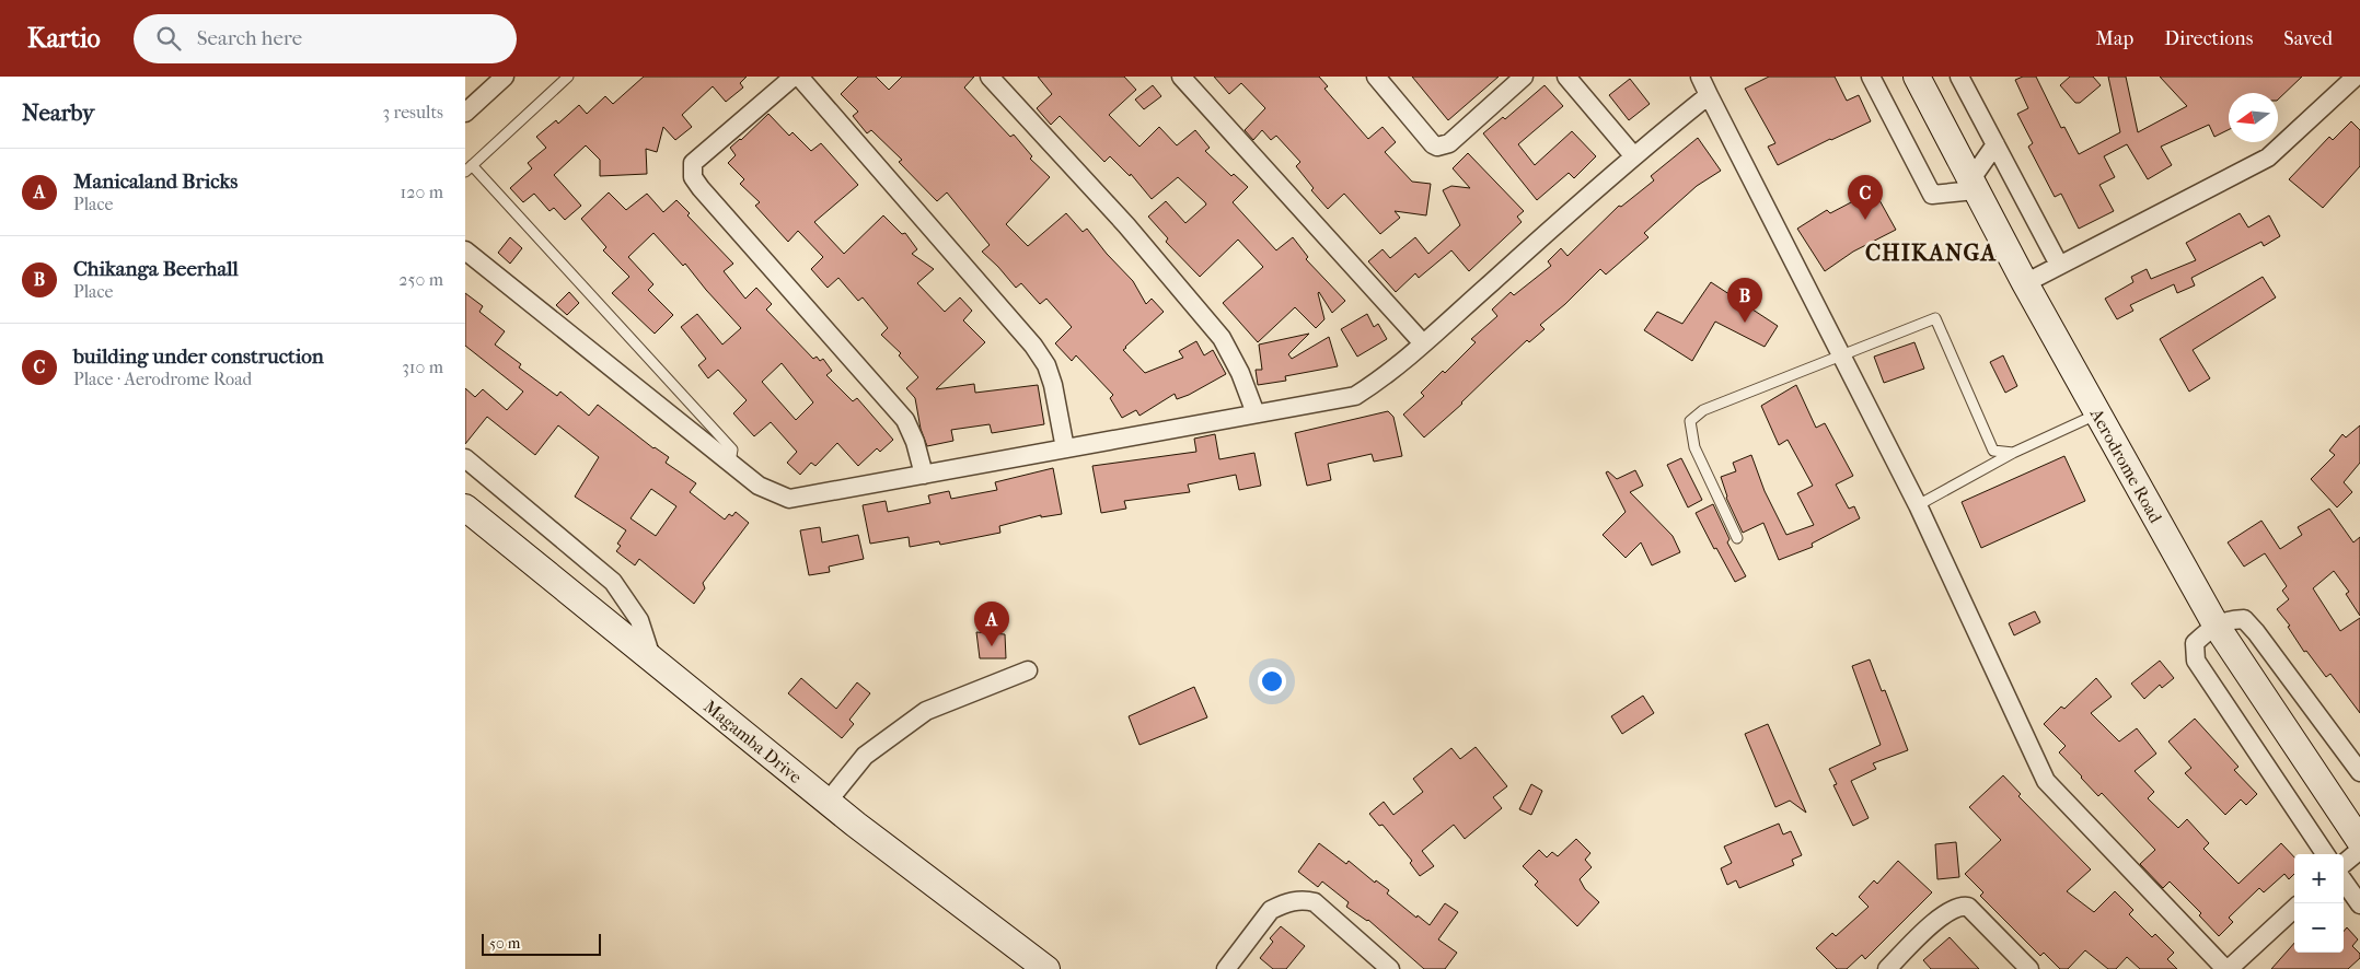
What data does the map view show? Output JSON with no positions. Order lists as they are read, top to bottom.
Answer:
{
  "streets": {
    "street": ["Aerodrome Road", "Magamba Drive"]
  },
  "districts": ["CHIKANGA"],
  "scale_bar": "50 m",
  "north": "left",
  "page": {
    "header": "Kartio",
    "search": "Search here",
    "nav": ["Map", "Directions", "Saved"],
    "heading": ["Nearby", "3 results"],
    "list": [
      {
        "mark": "A",
        "name": "Manicaland Bricks",
        "note": "Place",
        "value": "120 m"
      },
      {
        "mark": "B",
        "name": "Chikanga Beerhall",
        "note": "Place",
        "value": "250 m"
      },
      {
        "mark": "C",
        "name": "building under construction",
        "note": "Place · Aerodrome Road",
        "value": "310 m"
      }
    ],
    "pins": ["C", "B", "A"],
    "map_buttons": ["+", "−"],
    "scale": "50 m"
  }
}
